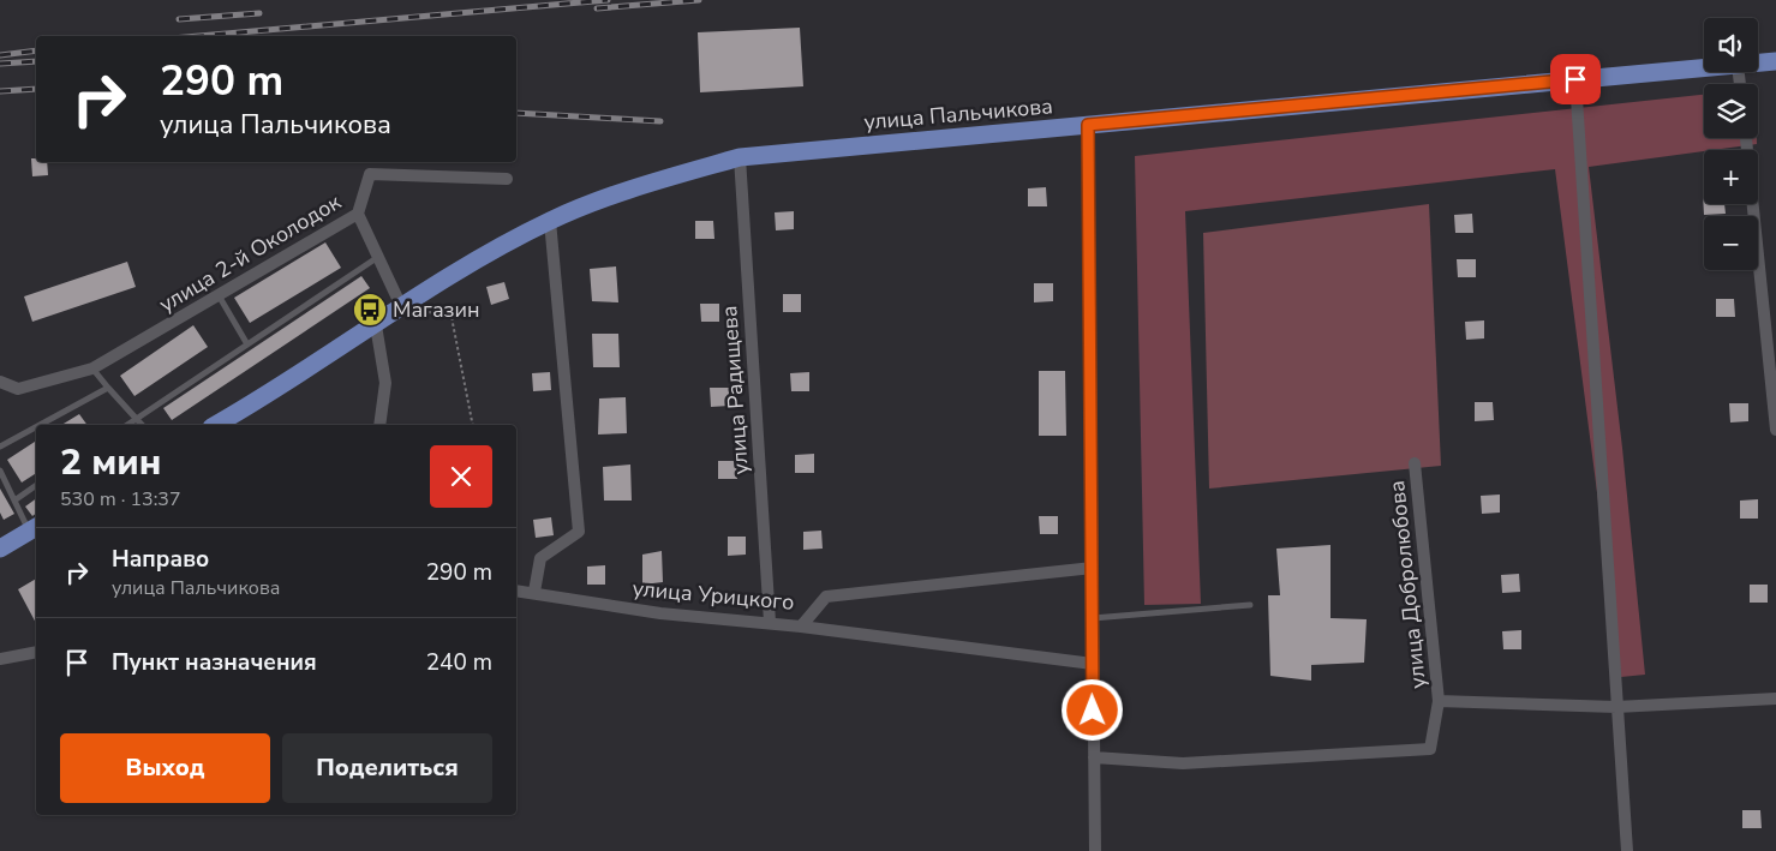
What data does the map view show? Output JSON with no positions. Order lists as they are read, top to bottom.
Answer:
{
  "streets": {
    "main road": ["улица Пальчикова"],
    "street": [
      "улица 2-й Околодок",
      "улица Радищева",
      "улица Добролюбова",
      "улица Урицкого"
    ]
  },
  "crossings": [
    ["улица Пальчикова", "улица Радищева"],
    ["улица Радищева", "улица Урицкого"]
  ],
  "places": {
    "bus stop": ["Магазин"]
  },
  "page": {
    "map_buttons": ["+", "−"],
    "turn": ["290 m", "улица Пальчикова"],
    "heading": ["2 мин", "530 m · 13:37"],
    "list": [
      {
        "name": "Направо",
        "note": "улица Пальчикова",
        "value": "290 m"
      },
      {
        "name": "Пункт назначения",
        "value": "240 m"
      }
    ],
    "buttons": ["Выход", "Поделиться"]
  }
}
